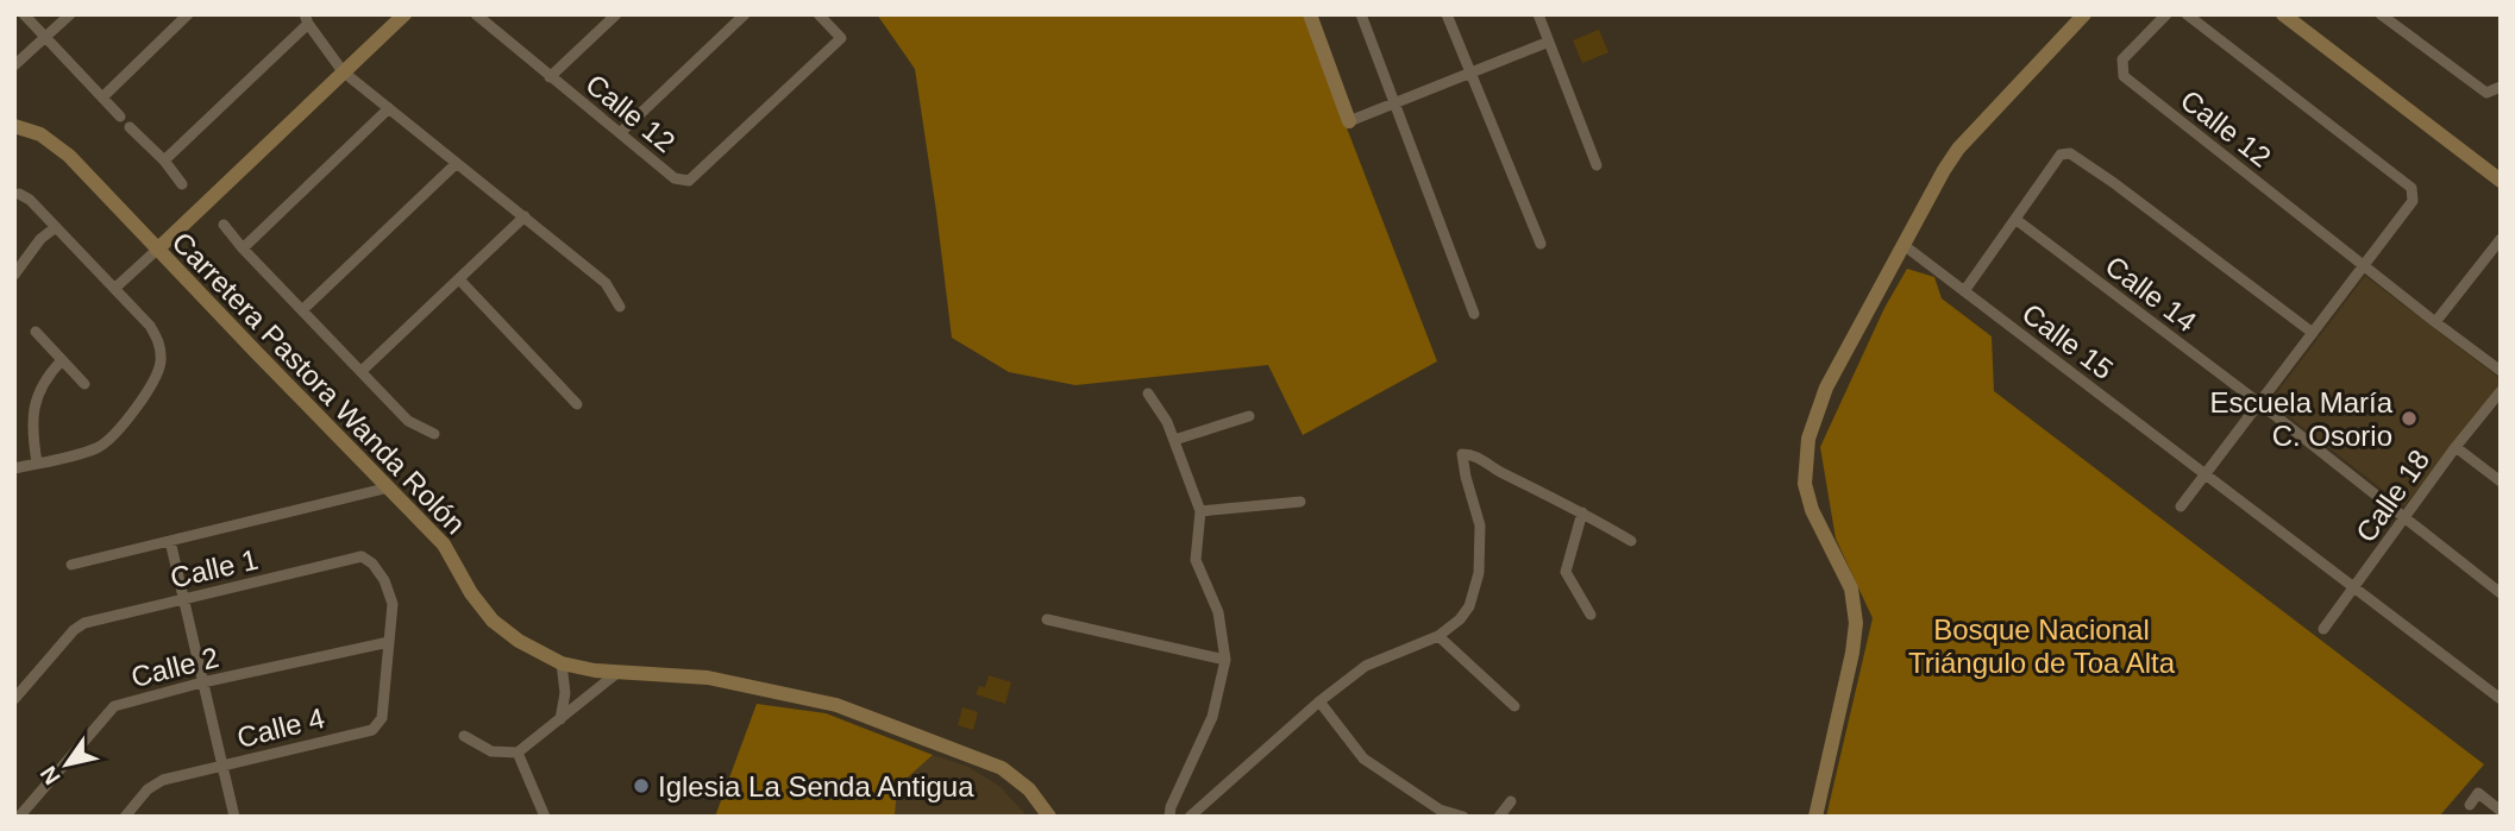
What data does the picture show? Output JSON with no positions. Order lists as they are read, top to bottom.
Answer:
{
  "streets": {
    "street": [
      "Calle 12",
      "Calle 14",
      "Calle 15",
      "Carretera Pastora Wanda Rolón",
      "Calle 18",
      "Calle 1",
      "Calle 2",
      "Calle 4"
    ]
  },
  "crossings": [
    ["Calle 14", "Calle 18"],
    ["Calle 15", "Calle 18"],
    ["Calle 1", "Calle 2"],
    ["Calle 1", "Calle 4"],
    ["Calle 2", "Calle 4"]
  ],
  "parks": ["Bosque Nacional Triángulo de Toa Alta"],
  "places": ["Escuela María C. Osorio", "Iglesia La Senda Antigua"],
  "north": "bottom left"
}
